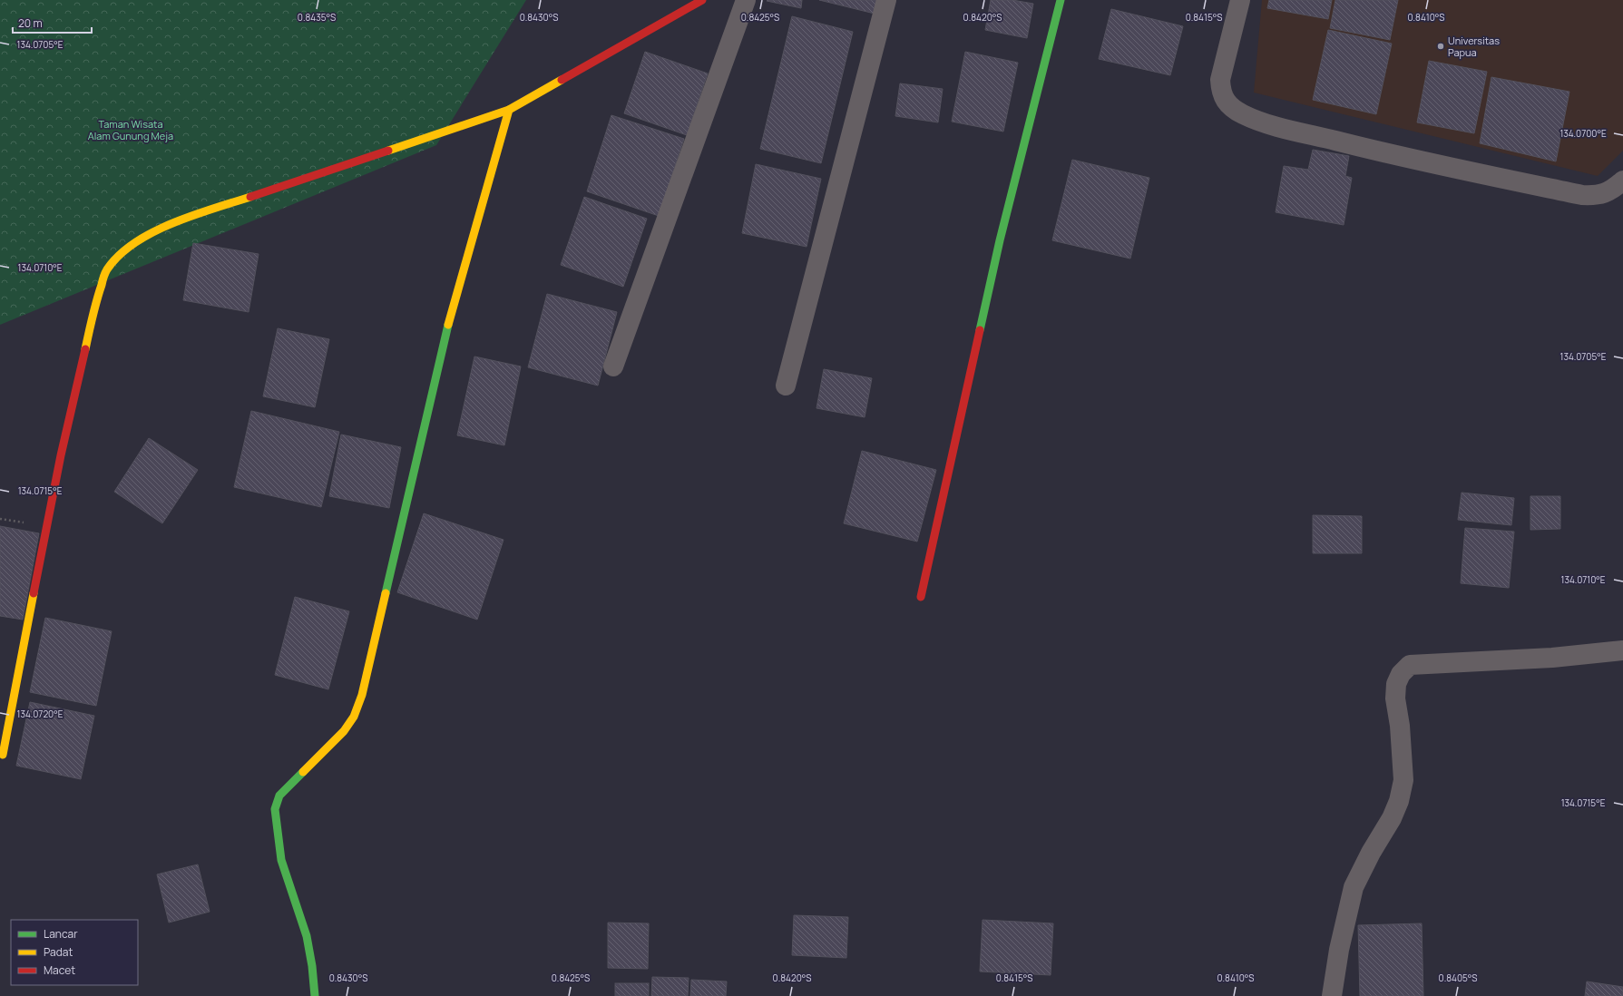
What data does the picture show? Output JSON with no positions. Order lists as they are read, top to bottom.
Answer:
{
  "parks": ["Taman Wisata Alam Gunung Meja"],
  "places": ["Universitas Papua"],
  "legend": ["Lancar", "Padat", "Macet"],
  "scale_bar": "20 m",
  "coordinates": [
    "0.8435°S",
    "0.8430°S",
    "0.8425°S",
    "0.8420°S",
    "0.8415°S",
    "0.8410°S",
    "134.0705°E",
    "134.0700°E",
    "134.0710°E",
    "134.0715°E",
    "134.0720°E",
    "0.8405°S"
  ]
}
